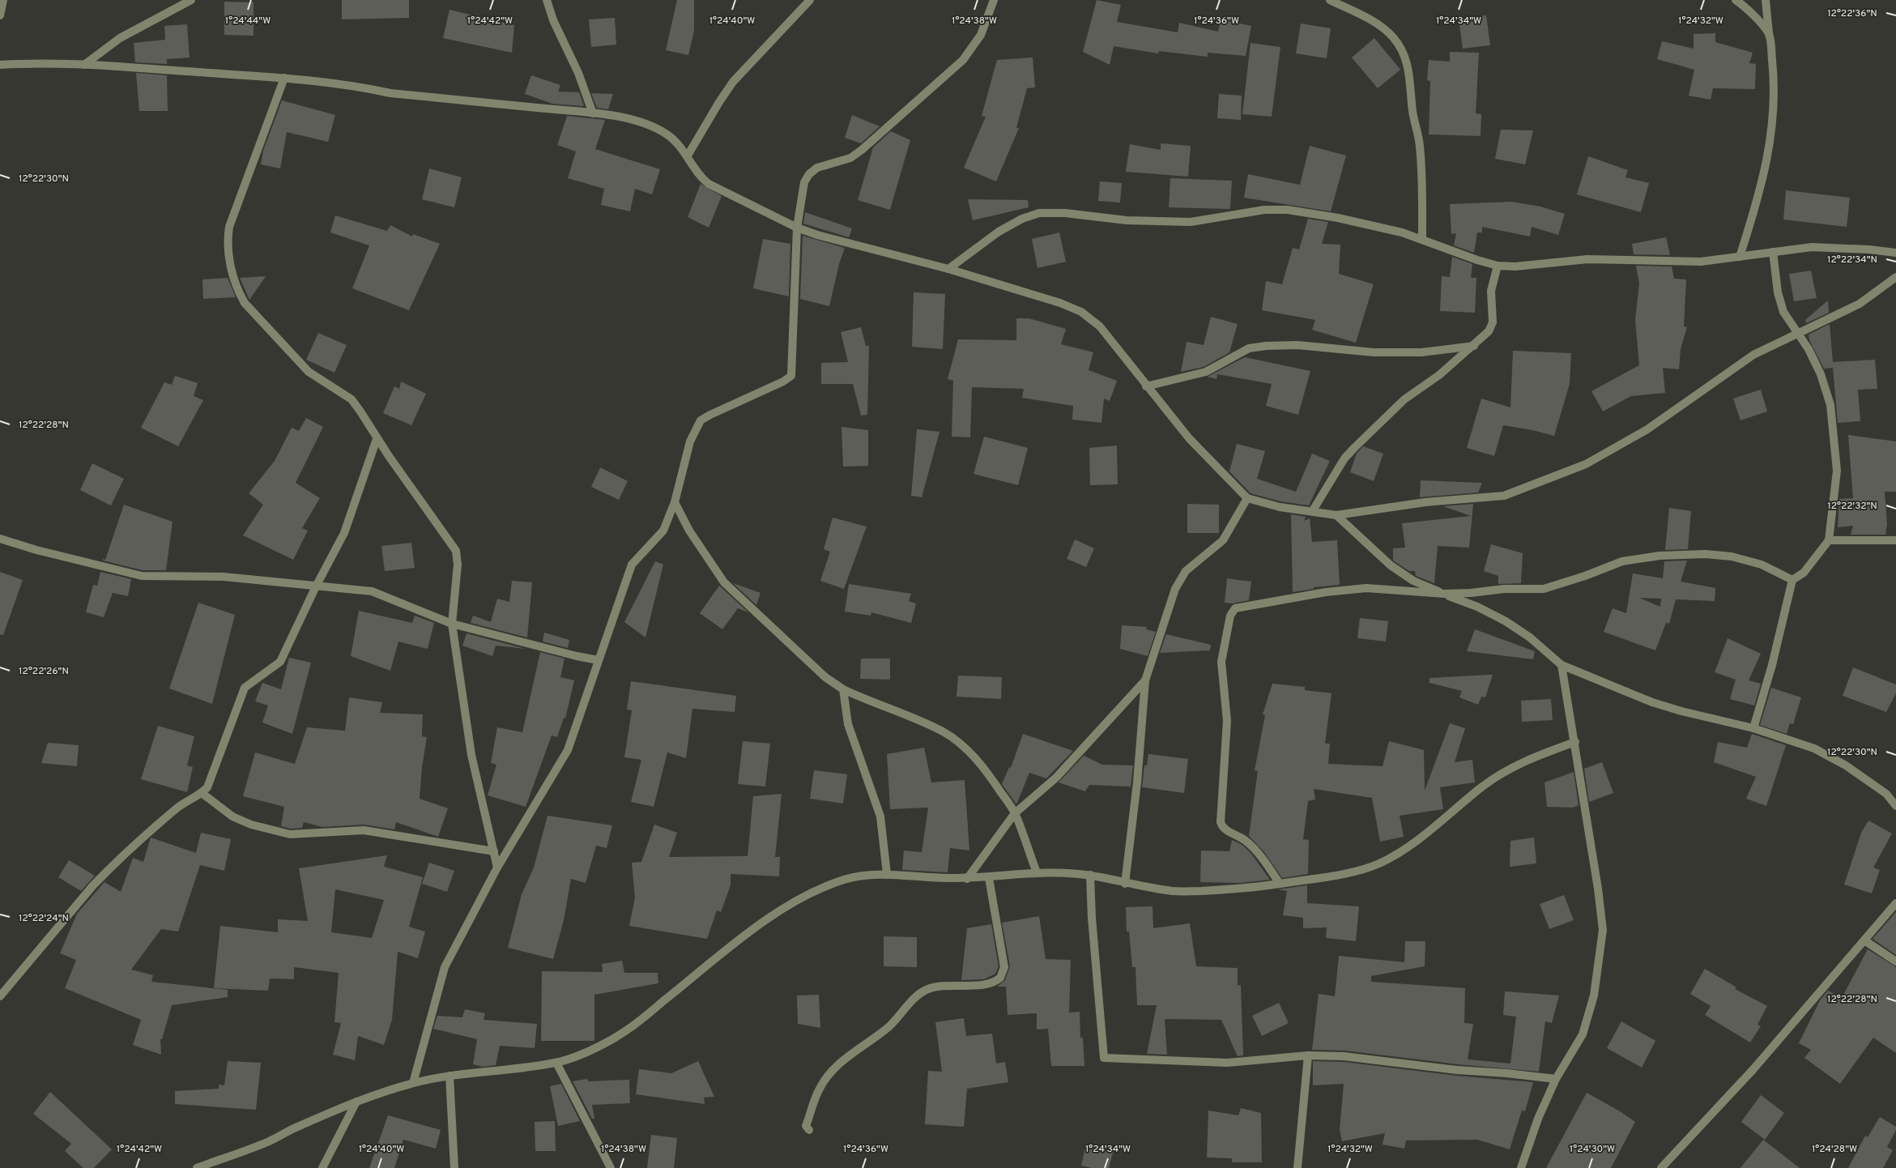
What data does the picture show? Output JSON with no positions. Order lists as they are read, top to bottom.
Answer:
{
  "coordinates": [
    "12°22'36\"N",
    "1°24'44\"W",
    "1°24'42\"W",
    "1°24'40\"W",
    "1°24'38\"W",
    "1°24'36\"W",
    "1°24'34\"W",
    "1°24'32\"W",
    "12°22'30\"N",
    "12°22'34\"N",
    "12°22'28\"N",
    "12°22'32\"N",
    "12°22'26\"N",
    "12°22'24\"N",
    "1°24'30\"W",
    "1°24'28\"W"
  ]
}
